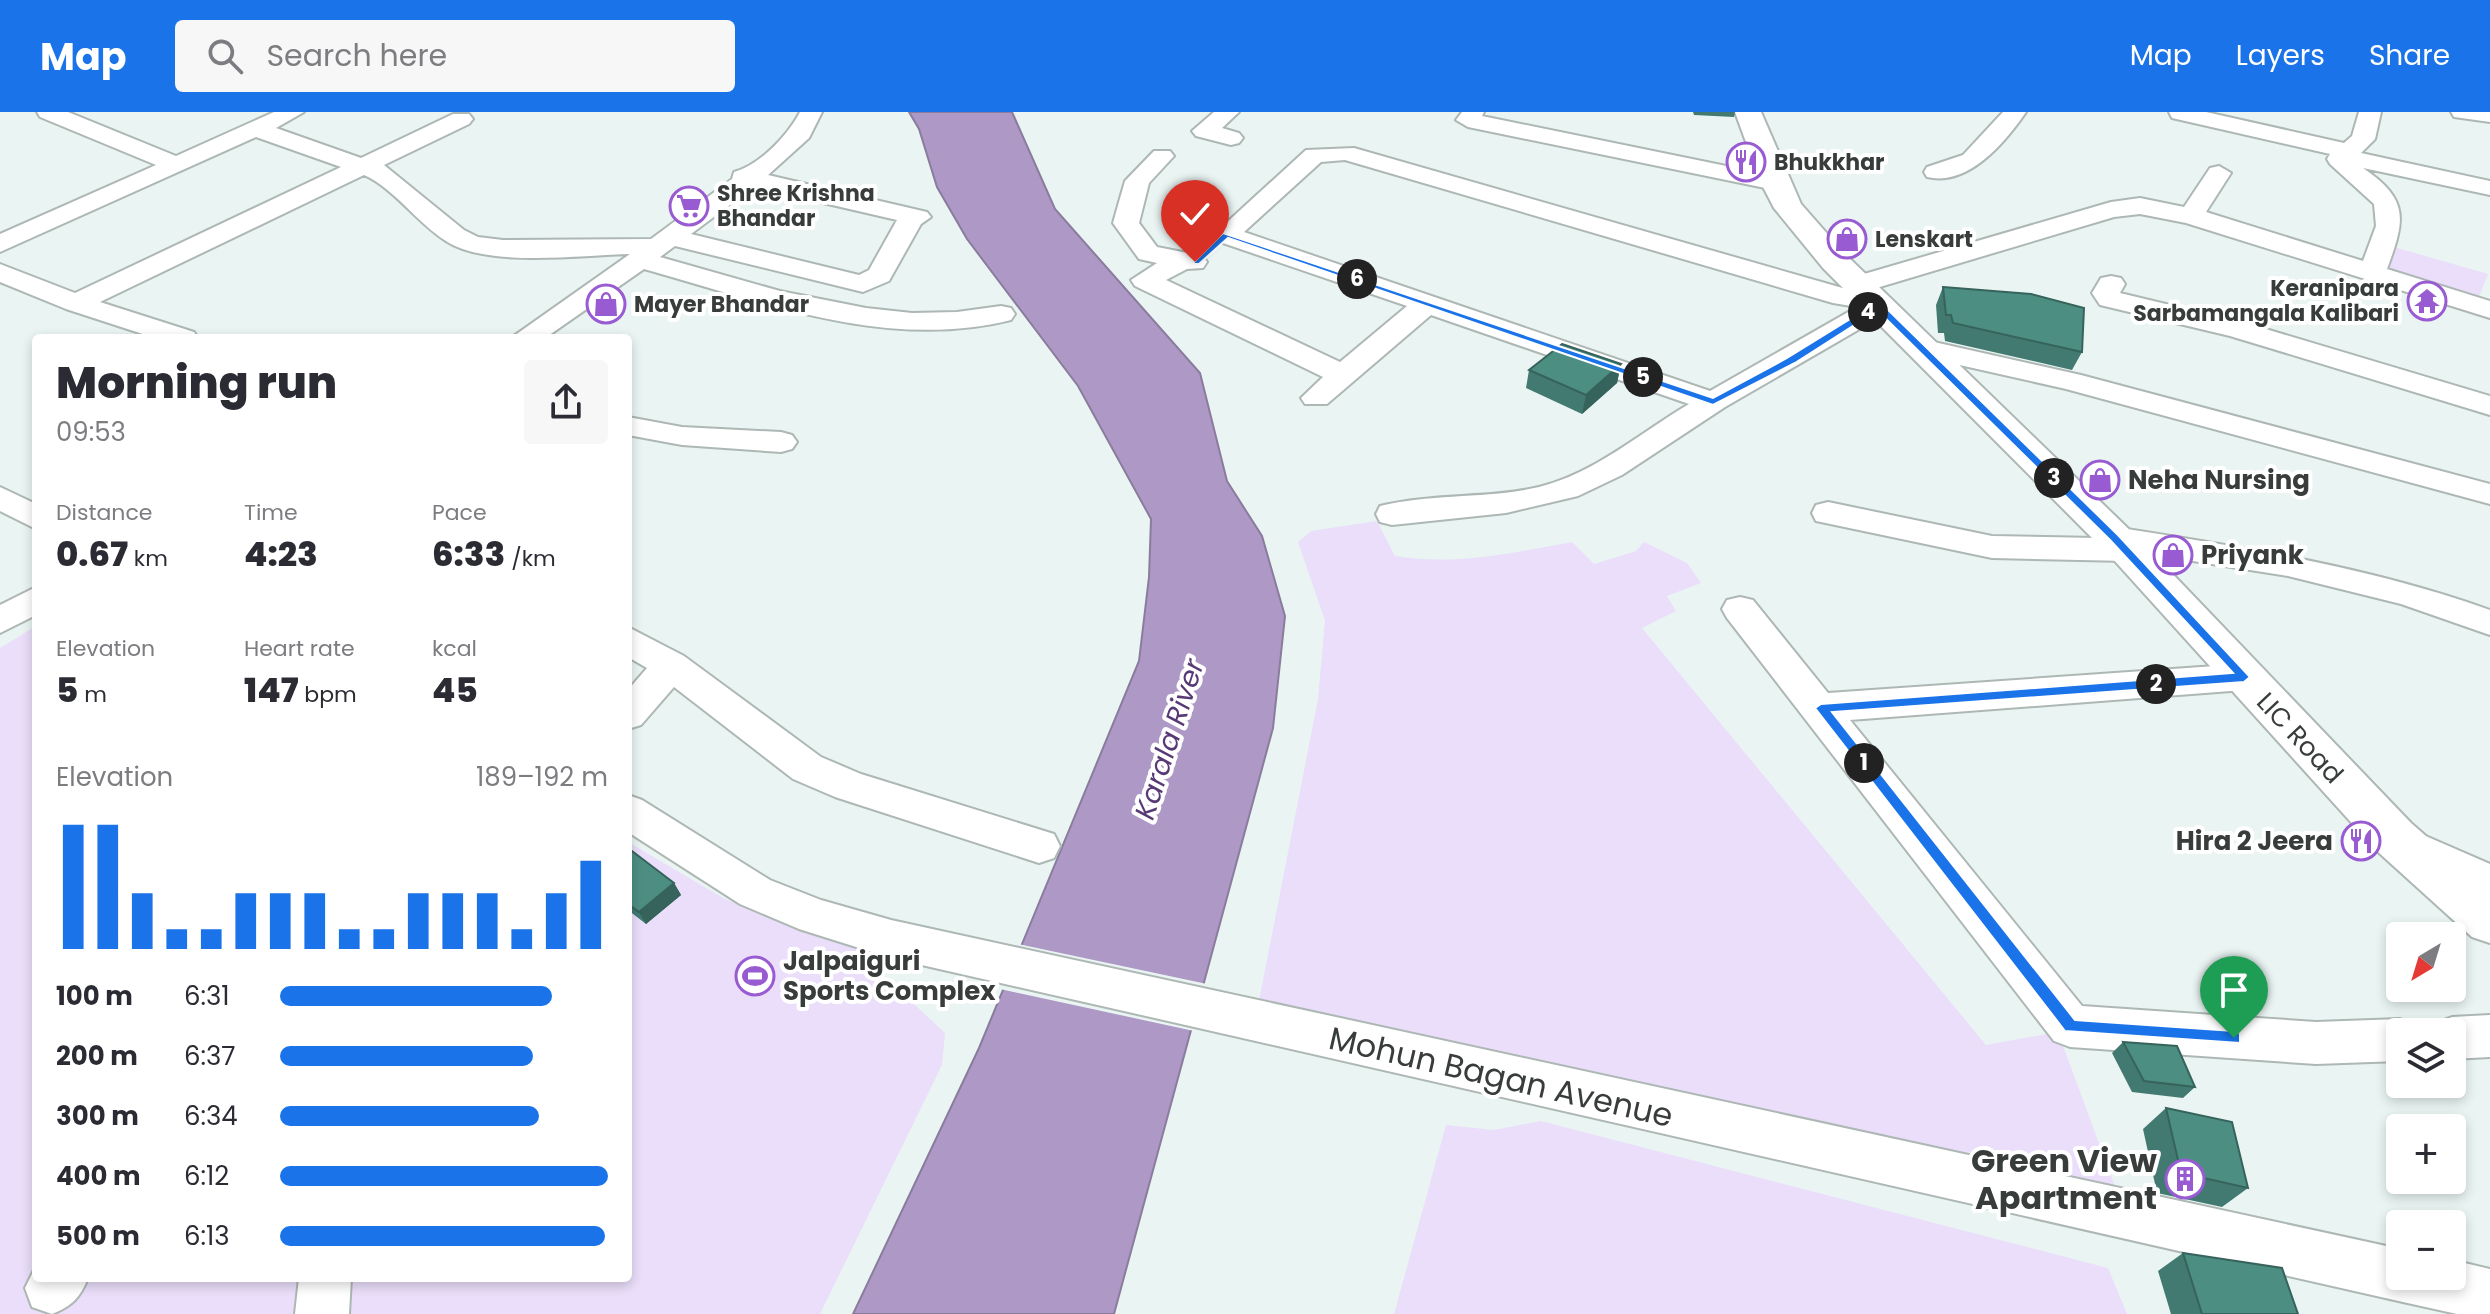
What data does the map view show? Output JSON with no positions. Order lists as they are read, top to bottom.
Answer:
{
  "streets": {
    "main road": ["LIC Road"],
    "street": ["Mohun Bagan Avenue"]
  },
  "water": ["Karala River"],
  "places": {
    "restaurant": ["Bhukkhar", "Hira 2 Jeera"],
    "supermarket": ["Shree Krishna Bhandar"],
    "shop": [
      "Lenskart",
      "Mayer Bhandar",
      "Neha Nursing",
      "Priyank"
    ],
    "temple": ["Keranipara Sarbamangala Kalibari"],
    "sports": ["Jalpaiguri Sports Complex"],
    "building": ["Green View Apartment"]
  },
  "north": "bottom left",
  "page": {
    "header": "Map",
    "search": "Search here",
    "nav": ["Map", "Layers", "Share"],
    "pins": [
      "6",
      "4",
      "5",
      "3",
      "2",
      "1"
    ],
    "heading": ["Morning run", "09:53"],
    "stats": [
      ["Distance", "0.67 km"],
      ["Time", "4:23"],
      ["Pace", "6:33 /km"],
      ["Elevation", "5 m"],
      ["Heart rate", "147 bpm"],
      ["kcal", "45"]
    ],
    "chart": ["Elevation", "189–192 m"],
    "map_buttons": ["+", "−"],
    "list": [
      {
        "name": "100 m",
        "note": "6:31"
      },
      {
        "name": "200 m",
        "note": "6:37"
      },
      {
        "name": "300 m",
        "note": "6:34"
      },
      {
        "name": "400 m",
        "note": "6:12"
      },
      {
        "name": "500 m",
        "note": "6:13"
      }
    ]
  }
}
